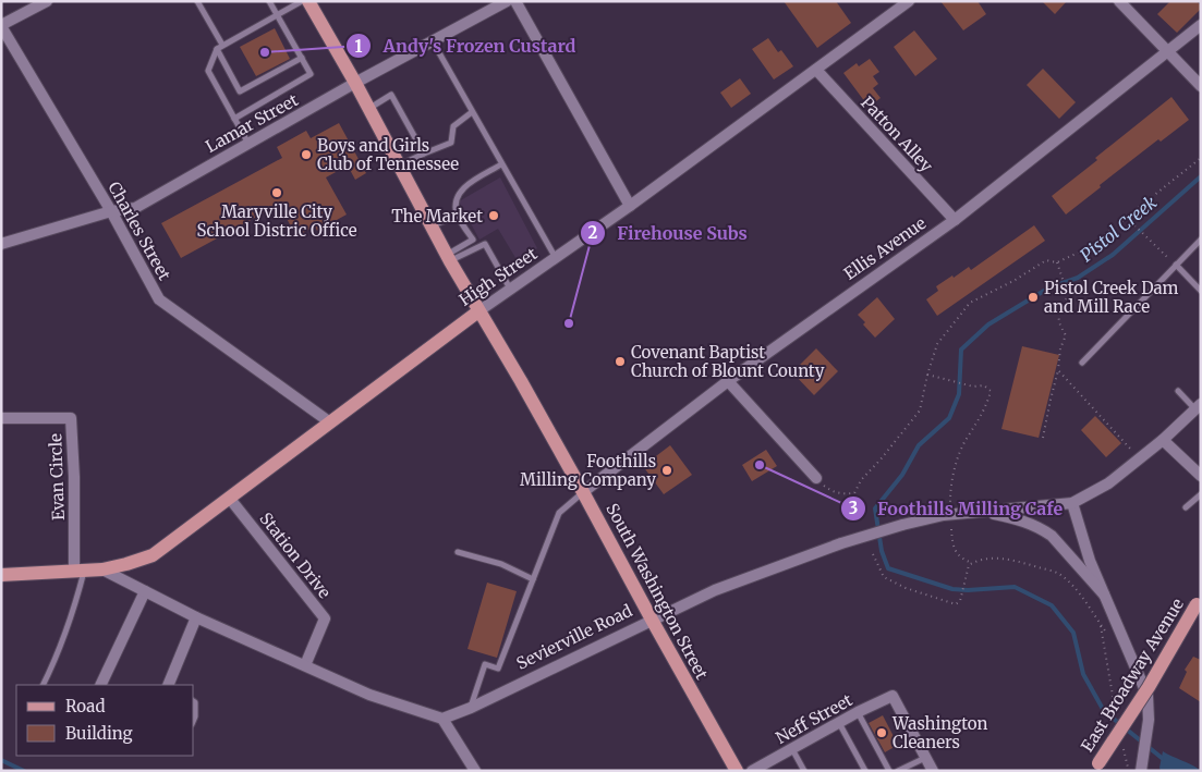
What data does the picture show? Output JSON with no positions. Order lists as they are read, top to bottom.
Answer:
{
  "streets": {
    "main road": ["High Street", "South Washington Street", "East Broadway Avenue"],
    "street": [
      "Lamar Street",
      "Patton Alley",
      "Charles Street",
      "Ellis Avenue",
      "Evan Circle",
      "Station Drive",
      "Sevierville Road",
      "Neff Street"
    ]
  },
  "crossings": [
    ["Lamar Street", "Charles Street"],
    ["Lamar Street", "South Washington Street"],
    ["Patton Alley", "Ellis Avenue"],
    ["Patton Alley", "High Street"],
    ["Charles Street", "High Street"],
    ["Ellis Avenue", "South Washington Street"],
    ["High Street", "Station Drive"],
    ["High Street", "South Washington Street"],
    ["South Washington Street", "Sevierville Road"]
  ],
  "water": ["Pistol Creek"],
  "places": [
    "Andy's Frozen Custard",
    "Boys and Girls Club of Tennessee",
    "Maryville City School Distric Office",
    "The Market",
    "Pistol Creek Dam and Mill Race",
    "Firehouse Subs",
    "Covenant Baptist Church of Blount County",
    "Foothills Milling Cafe",
    "Foothills Milling Company",
    "Washington Cleaners"
  ],
  "legend": ["Road", "Building"]
}
